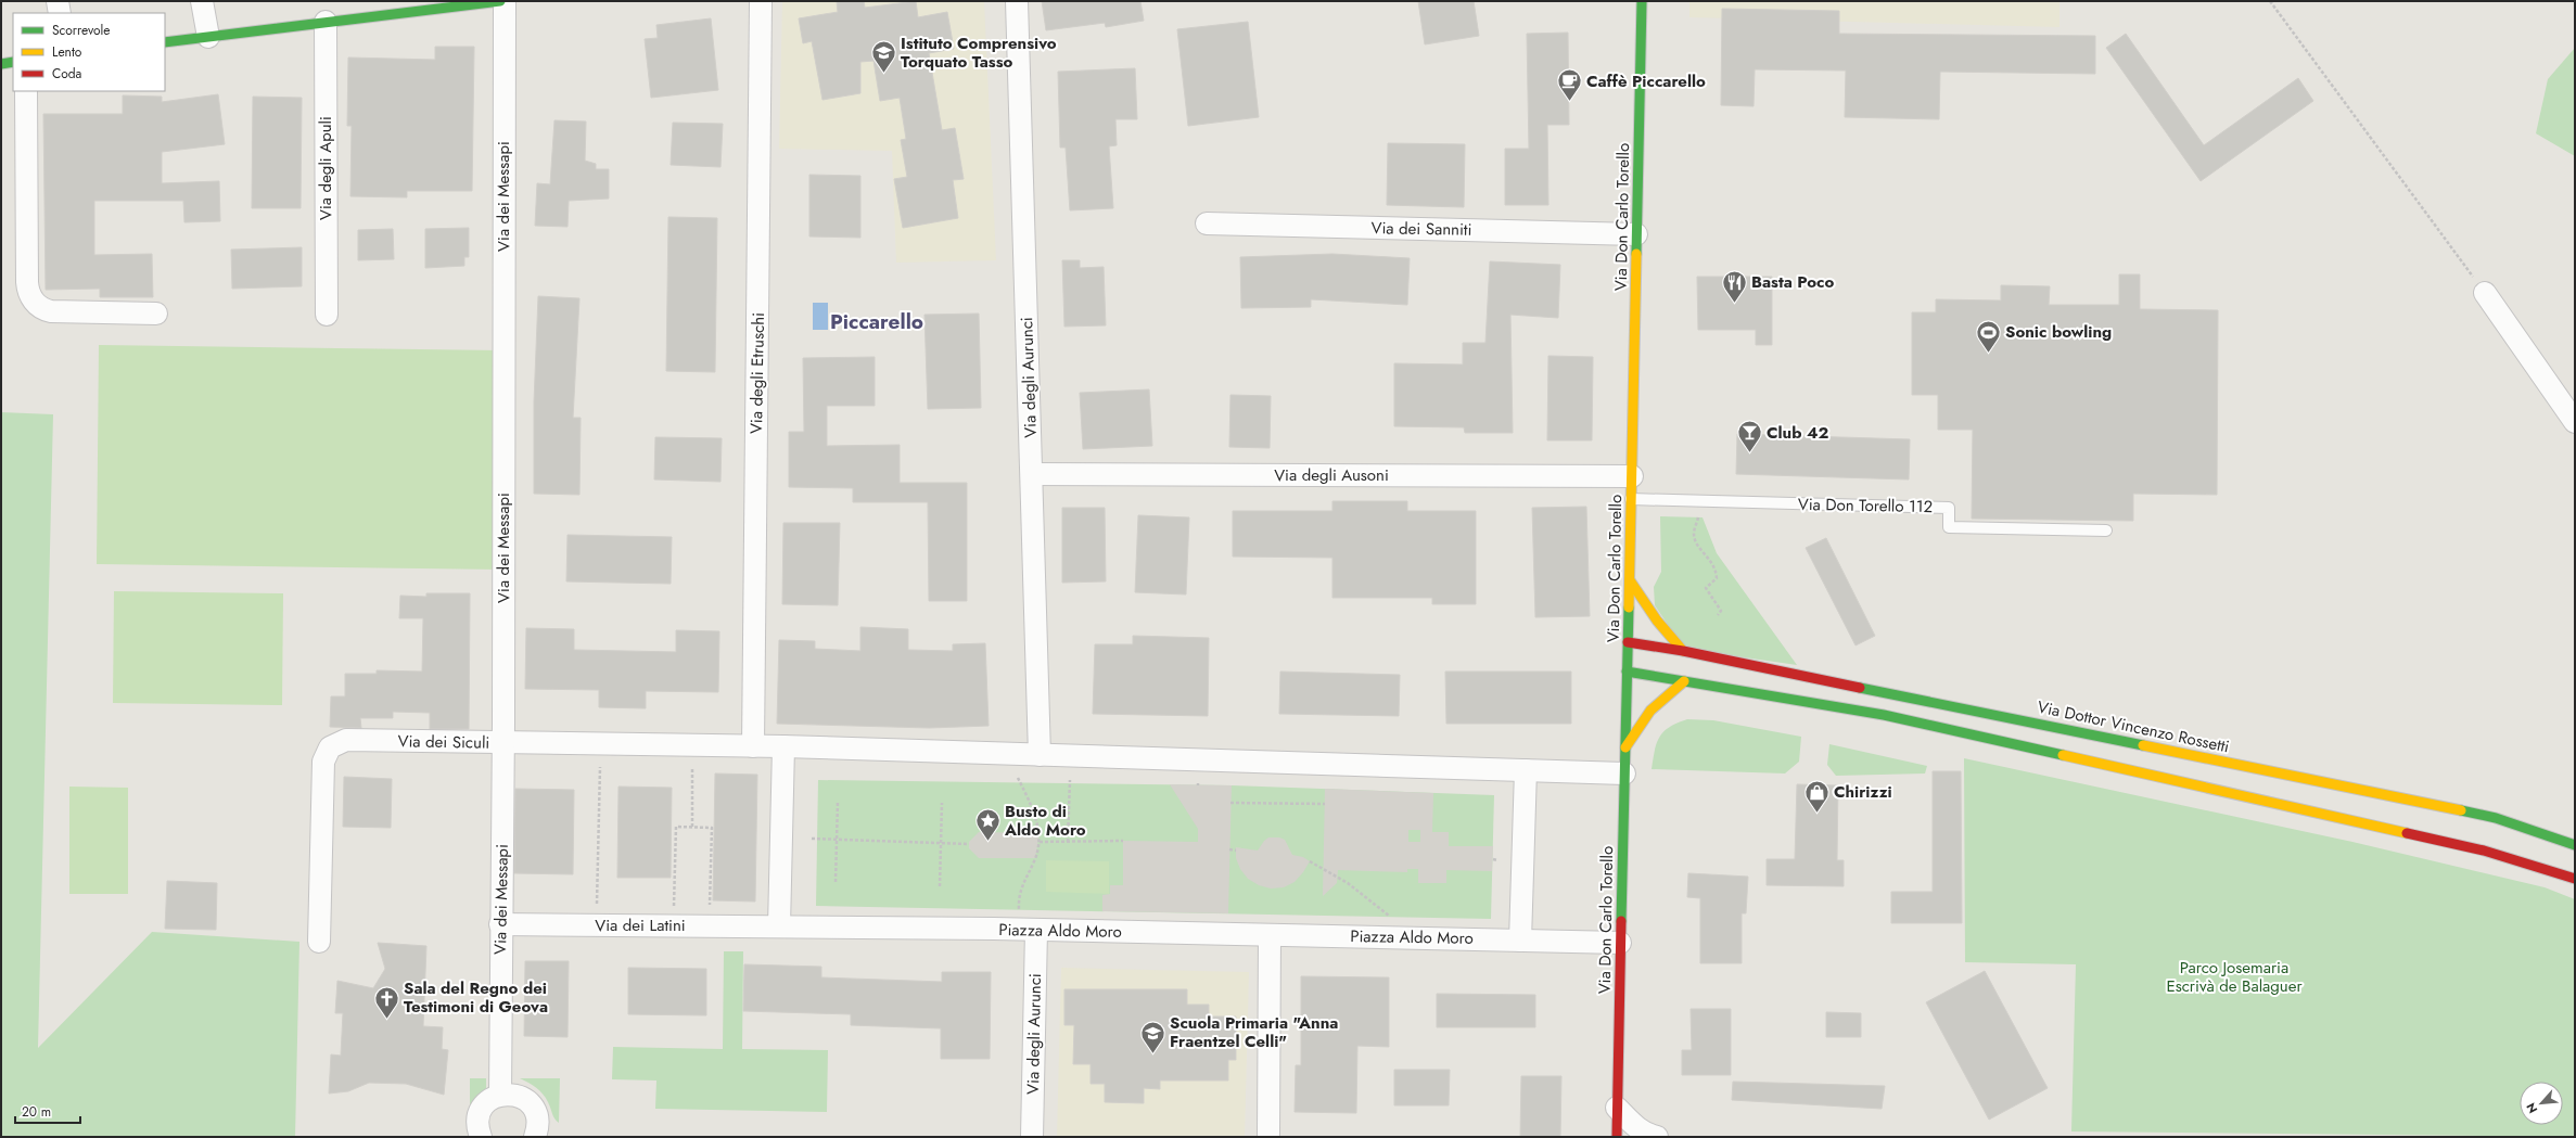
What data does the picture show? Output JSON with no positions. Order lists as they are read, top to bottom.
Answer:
{
  "streets": {
    "street": [
      "Via degli Apuli",
      "Via dei Messapi",
      "Via Don Carlo Torello",
      "Via dei Sanniti",
      "Via degli Etruschi",
      "Via degli Aurunci",
      "Via degli Ausoni",
      "Via Dottor Vincenzo Rossetti",
      "Via dei Siculi",
      "Via dei Latini",
      "Piazza Aldo Moro"
    ],
    "lane": ["Via Don Torello 112"]
  },
  "crossings": [
    ["Via dei Messapi", "Via dei Siculi"],
    ["Via dei Messapi", "Via dei Latini"],
    ["Via Don Carlo Torello", "Via dei Sanniti"],
    ["Via Don Carlo Torello", "Via degli Ausoni"],
    ["Via Don Carlo Torello", "Via Don Torello 112"],
    ["Via Don Carlo Torello", "Via Dottor Vincenzo Rossetti"],
    ["Via Don Carlo Torello", "Piazza Aldo Moro"],
    ["Via degli Etruschi", "Via dei Siculi"],
    ["Via degli Aurunci", "Via degli Ausoni"],
    ["Via degli Aurunci", "Piazza Aldo Moro"],
    ["Via dei Latini", "Piazza Aldo Moro"]
  ],
  "districts": ["Piccarello"],
  "parks": ["Parco Josemaria Escrivà de Balaguer"],
  "places": {
    "school or university": ["Istituto Comprensivo Torquato Tasso", "Scuola Primaria \"Anna Fraentzel Celli\""],
    "cafe": ["Caffè Piccarello"],
    "restaurant": ["Basta Poco"],
    "sports": ["Sonic bowling"],
    "bar": ["Club 42"],
    "shop": ["Chirizzi"],
    "place": ["Busto di Aldo Moro"],
    "church": ["Sala del Regno dei Testimoni di Geova"]
  },
  "legend": ["Scorrevole", "Lento", "Coda"],
  "scale_bar": "20 m",
  "north": "bottom left"
}
